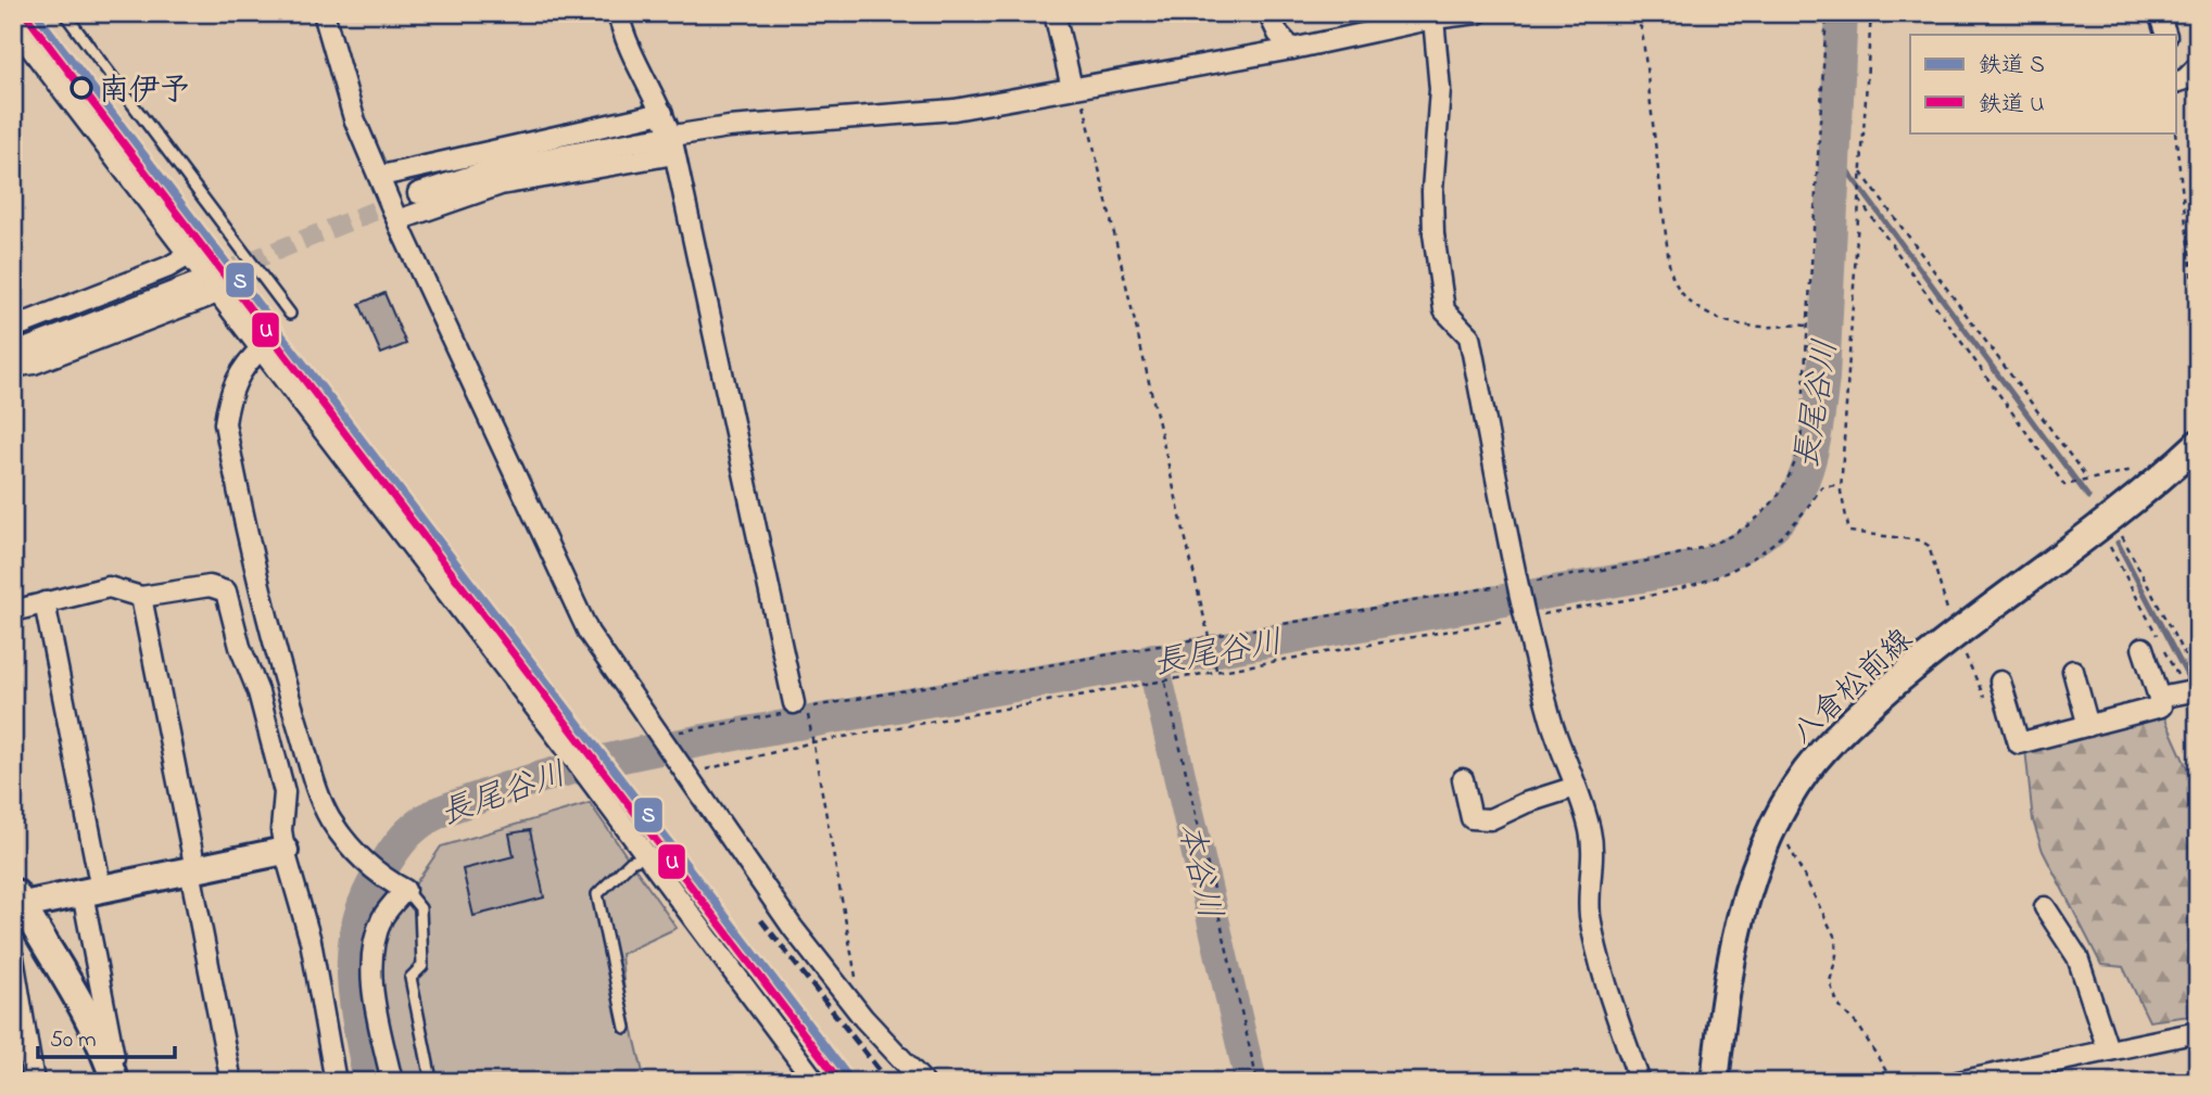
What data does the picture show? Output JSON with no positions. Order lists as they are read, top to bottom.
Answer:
{
  "streets": {
    "main road": ["八倉松前線"]
  },
  "water": ["長尾谷川", "本谷川"],
  "places": ["南伊予"],
  "lines": ["rail line S", "rail line U"],
  "legend": ["鉄道 S", "鉄道 U"],
  "scale_bar": "50 m"
}
